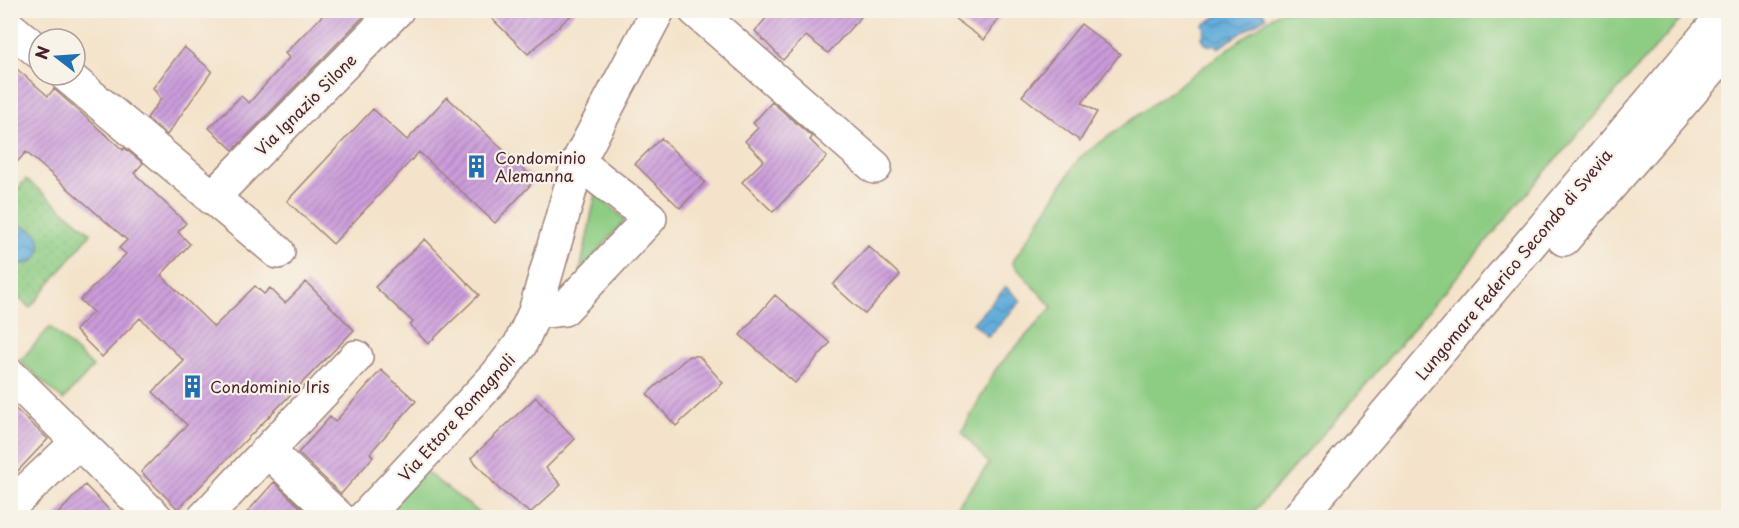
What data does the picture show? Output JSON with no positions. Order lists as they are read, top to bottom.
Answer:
{
  "streets": {
    "street": ["Via Ignazio Silone", "Lungomare Federico Secondo di Svevia", "Via Ettore Romagnoli"]
  },
  "places": {
    "building": ["Condominio Alemanna", "Condominio Iris"]
  },
  "north": "left"
}
